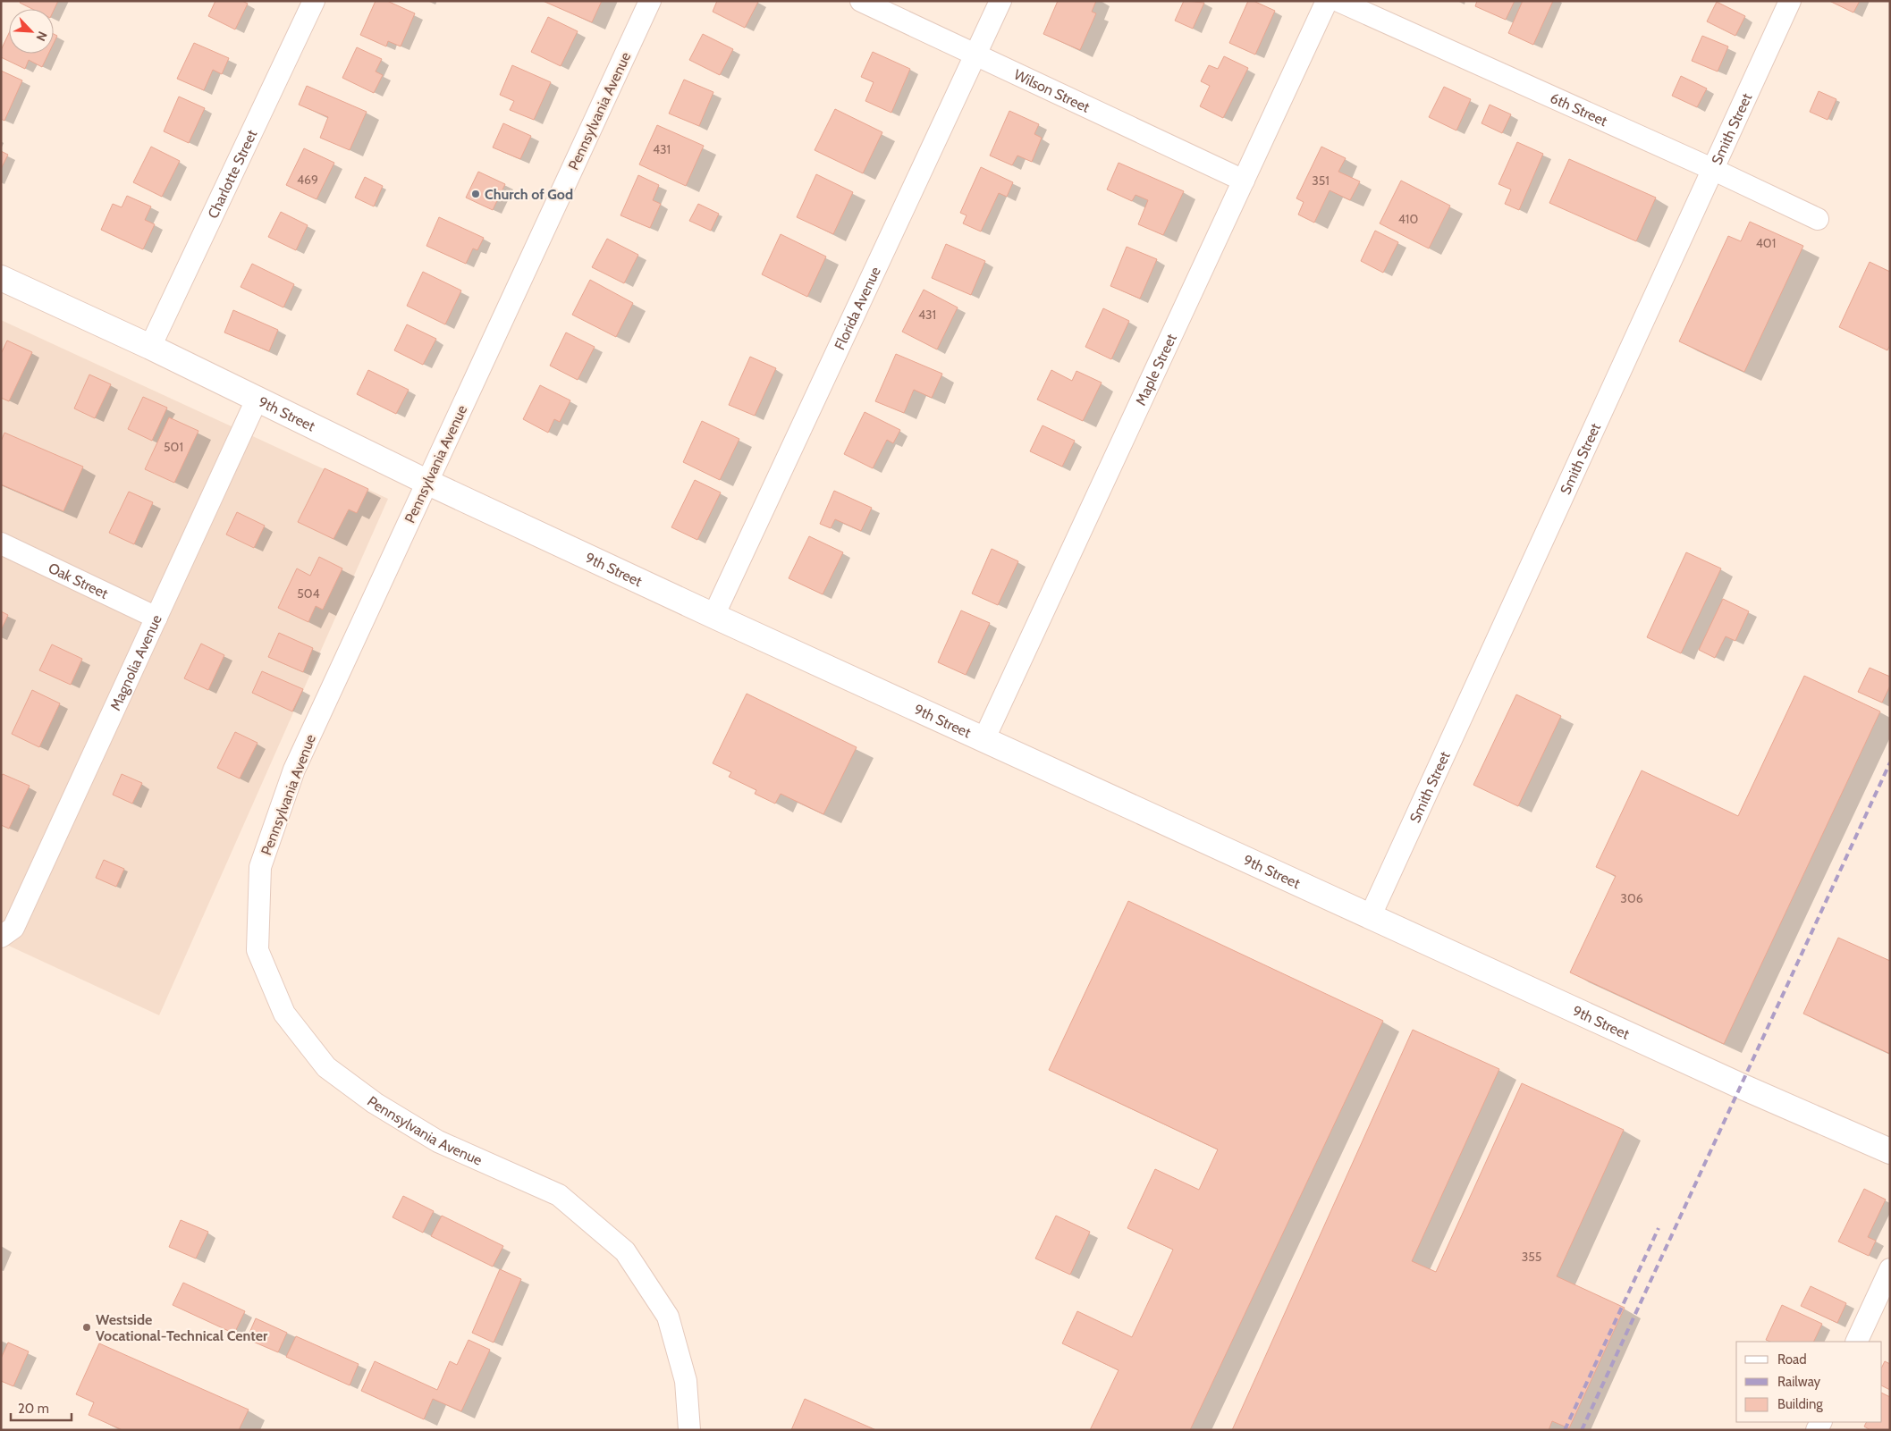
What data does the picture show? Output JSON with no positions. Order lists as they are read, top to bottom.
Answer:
{
  "streets": {
    "street": [
      "Wilson Street",
      "6th Street",
      "Pennsylvania Avenue",
      "Smith Street",
      "Charlotte Street",
      "Florida Avenue",
      "Maple Street",
      "9th Street",
      "Oak Street",
      "Magnolia Avenue"
    ]
  },
  "crossings": [
    ["Wilson Street", "Florida Avenue"],
    ["Wilson Street", "Maple Street"],
    ["6th Street", "Smith Street"],
    ["Pennsylvania Avenue", "9th Street"],
    ["Smith Street", "9th Street"],
    ["Charlotte Street", "9th Street"],
    ["Florida Avenue", "9th Street"],
    ["Maple Street", "9th Street"],
    ["9th Street", "Magnolia Avenue"],
    ["Oak Street", "Magnolia Avenue"]
  ],
  "places": ["Church of God", "Westside Vocational-Technical Center"],
  "house_numbers": [
    "431",
    "469",
    "351",
    "410",
    "401",
    "431",
    "501",
    "504",
    "306",
    "355"
  ],
  "legend": ["Road", "Railway", "Building"],
  "scale_bar": "20 m",
  "north": "bottom right"
}
